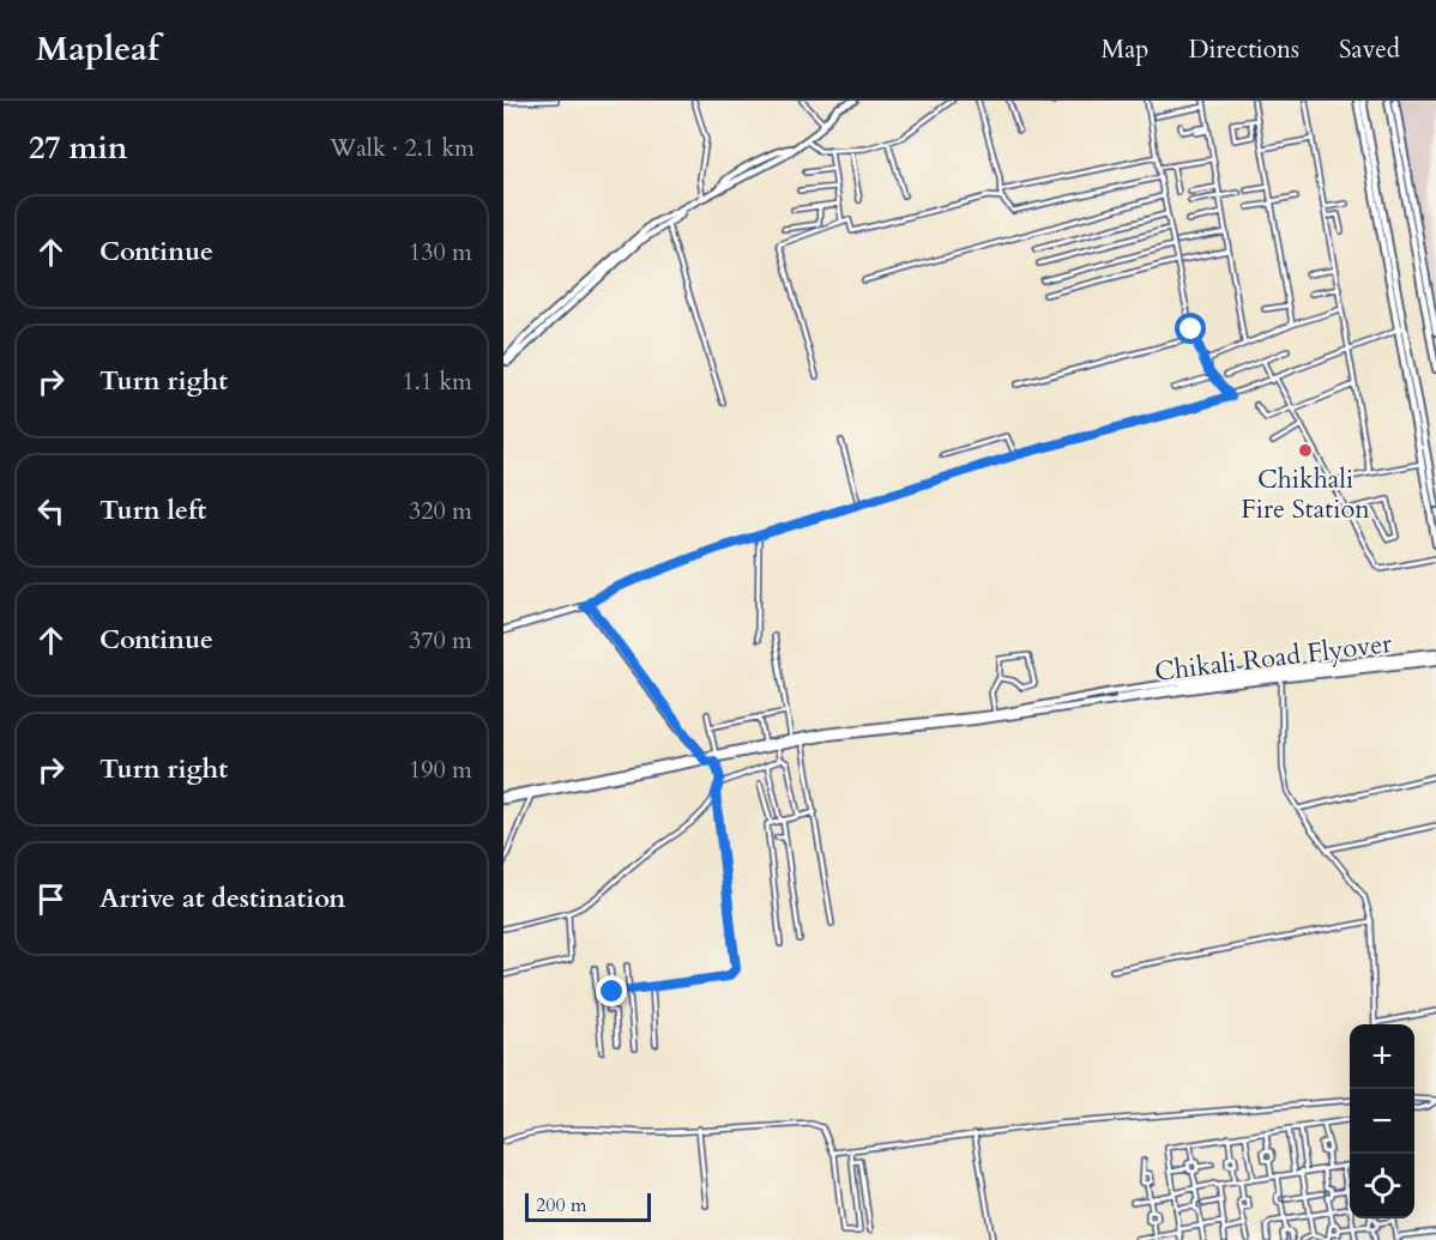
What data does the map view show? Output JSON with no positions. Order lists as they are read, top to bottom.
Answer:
{
  "streets": {
    "main road": ["Chikali Road Flyover"]
  },
  "places": ["Chikhali Fire Station"],
  "scale_bar": "200 m",
  "page": {
    "header": "Mapleaf",
    "nav": ["Map", "Directions", "Saved"],
    "heading": ["27 min", "Walk · 2.1 km"],
    "list": [
      ["Continue", "130 m"],
      ["Turn right", "1.1 km"],
      ["Turn left", "320 m"],
      ["Continue", "370 m"],
      ["Turn right", "190 m"],
      "Arrive at destination"
    ],
    "map_buttons": ["+", "−"],
    "scale": "200 m"
  }
}
